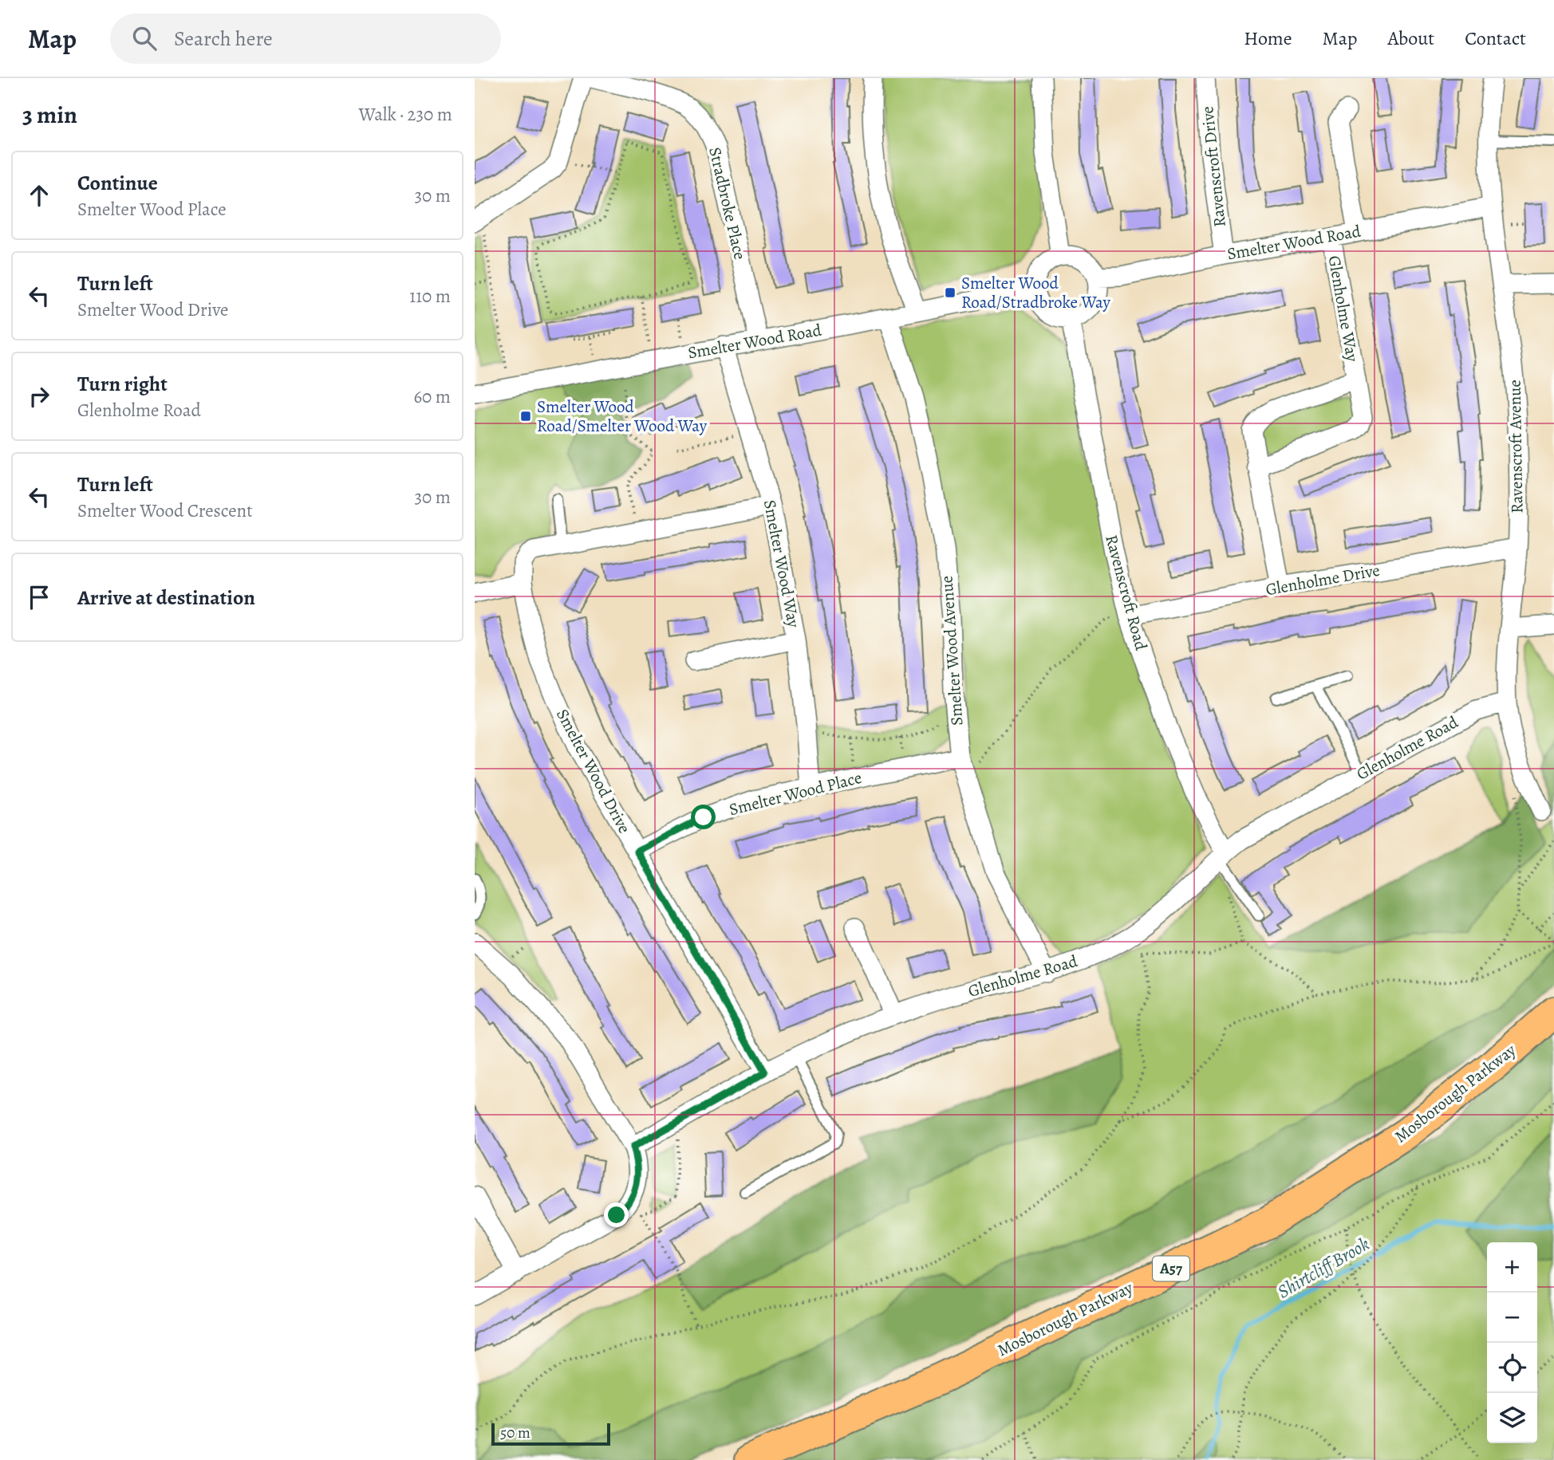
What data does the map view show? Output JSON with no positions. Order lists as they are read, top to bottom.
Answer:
{
  "streets": {
    "highway": ["Mosborough Parkway", "A57"],
    "street": [
      "Ravenscroft Drive",
      "Stradbroke Place",
      "Smelter Wood Road",
      "Glenholme Way",
      "Ravenscroft Avenue",
      "Smelter Wood Way",
      "Glenholme Drive",
      "Ravenscroft Road",
      "Smelter Wood Avenue",
      "Glenholme Road",
      "Smelter Wood Drive",
      "Smelter Wood Place"
    ]
  },
  "crossings": [
    ["Ravenscroft Drive", "Smelter Wood Road"],
    ["Stradbroke Place", "Smelter Wood Road"],
    ["Smelter Wood Road", "Glenholme Way"],
    ["Smelter Wood Road", "Ravenscroft Avenue"],
    ["Smelter Wood Road", "Smelter Wood Way"],
    ["Smelter Wood Road", "Ravenscroft Road"],
    ["Smelter Wood Road", "Smelter Wood Avenue"],
    ["Glenholme Way", "Glenholme Drive"],
    ["Ravenscroft Avenue", "Glenholme Drive"],
    ["Ravenscroft Avenue", "Glenholme Road"],
    ["Smelter Wood Way", "Smelter Wood Drive"],
    ["Smelter Wood Way", "Smelter Wood Place"],
    ["Glenholme Drive", "Ravenscroft Road"],
    ["Ravenscroft Road", "Glenholme Road"],
    ["Smelter Wood Avenue", "Glenholme Road"],
    ["Smelter Wood Avenue", "Smelter Wood Place"],
    ["Glenholme Road", "Smelter Wood Drive"],
    ["Smelter Wood Drive", "Smelter Wood Place"]
  ],
  "water": ["Shirtcliff Brook"],
  "places": {
    "transit": ["Smelter Wood Road/Stradbroke Way", "Smelter Wood Road/Smelter Wood Way"]
  },
  "scale_bar": "50 m",
  "page": {
    "header": "Map",
    "search": "Search here",
    "nav": [
      "Home",
      "Map",
      "About",
      "Contact"
    ],
    "heading": ["3 min", "Walk · 230 m"],
    "list": [
      ["Continue", "Smelter Wood Place", "30 m"],
      ["Turn left", "Smelter Wood Drive", "110 m"],
      ["Turn right", "Glenholme Road", "60 m"],
      ["Turn left", "Smelter Wood Crescent", "30 m"],
      "Arrive at destination"
    ],
    "map_buttons": ["+", "−"],
    "scale": "50 m"
  }
}
